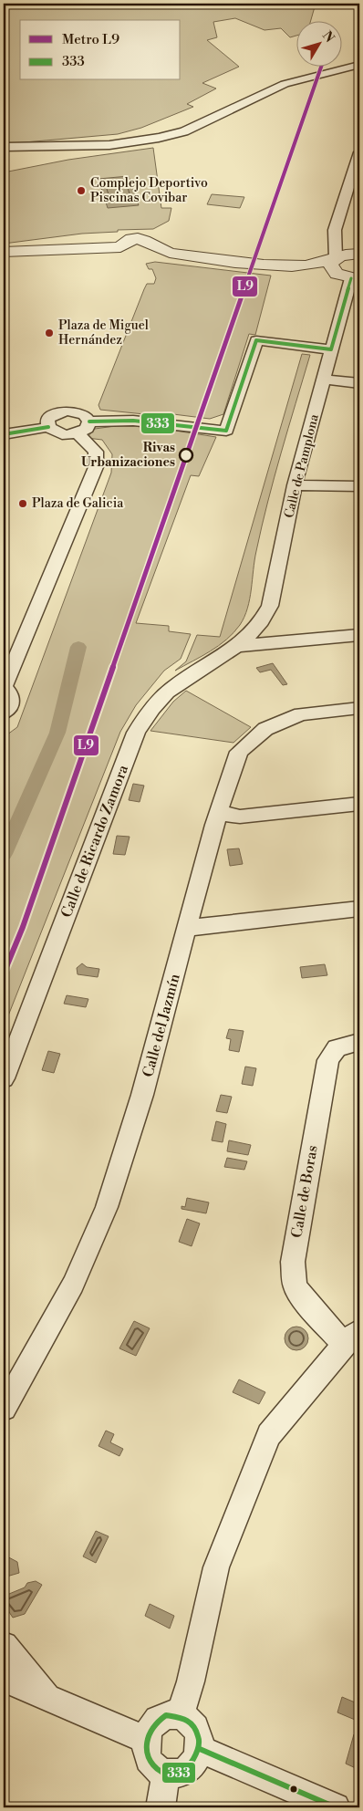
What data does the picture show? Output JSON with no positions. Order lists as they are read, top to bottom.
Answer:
{
  "streets": {
    "street": [
      "Calle de Pamplona",
      "Calle de Ricardo Zamora",
      "Calle del Jazmín",
      "Calle de Boras"
    ]
  },
  "crossings": [
    ["Calle de Pamplona", "Calle de Ricardo Zamora"]
  ],
  "places": [
    "Complejo Deportivo Piscinas Covibar",
    "Plaza de Miguel Hernández",
    "Rivas Urbanizaciones",
    "Plaza de Galicia"
  ],
  "lines": ["metro line L9", "transit line 333"],
  "legend": ["Metro L9", "333"],
  "north": "top right"
}
